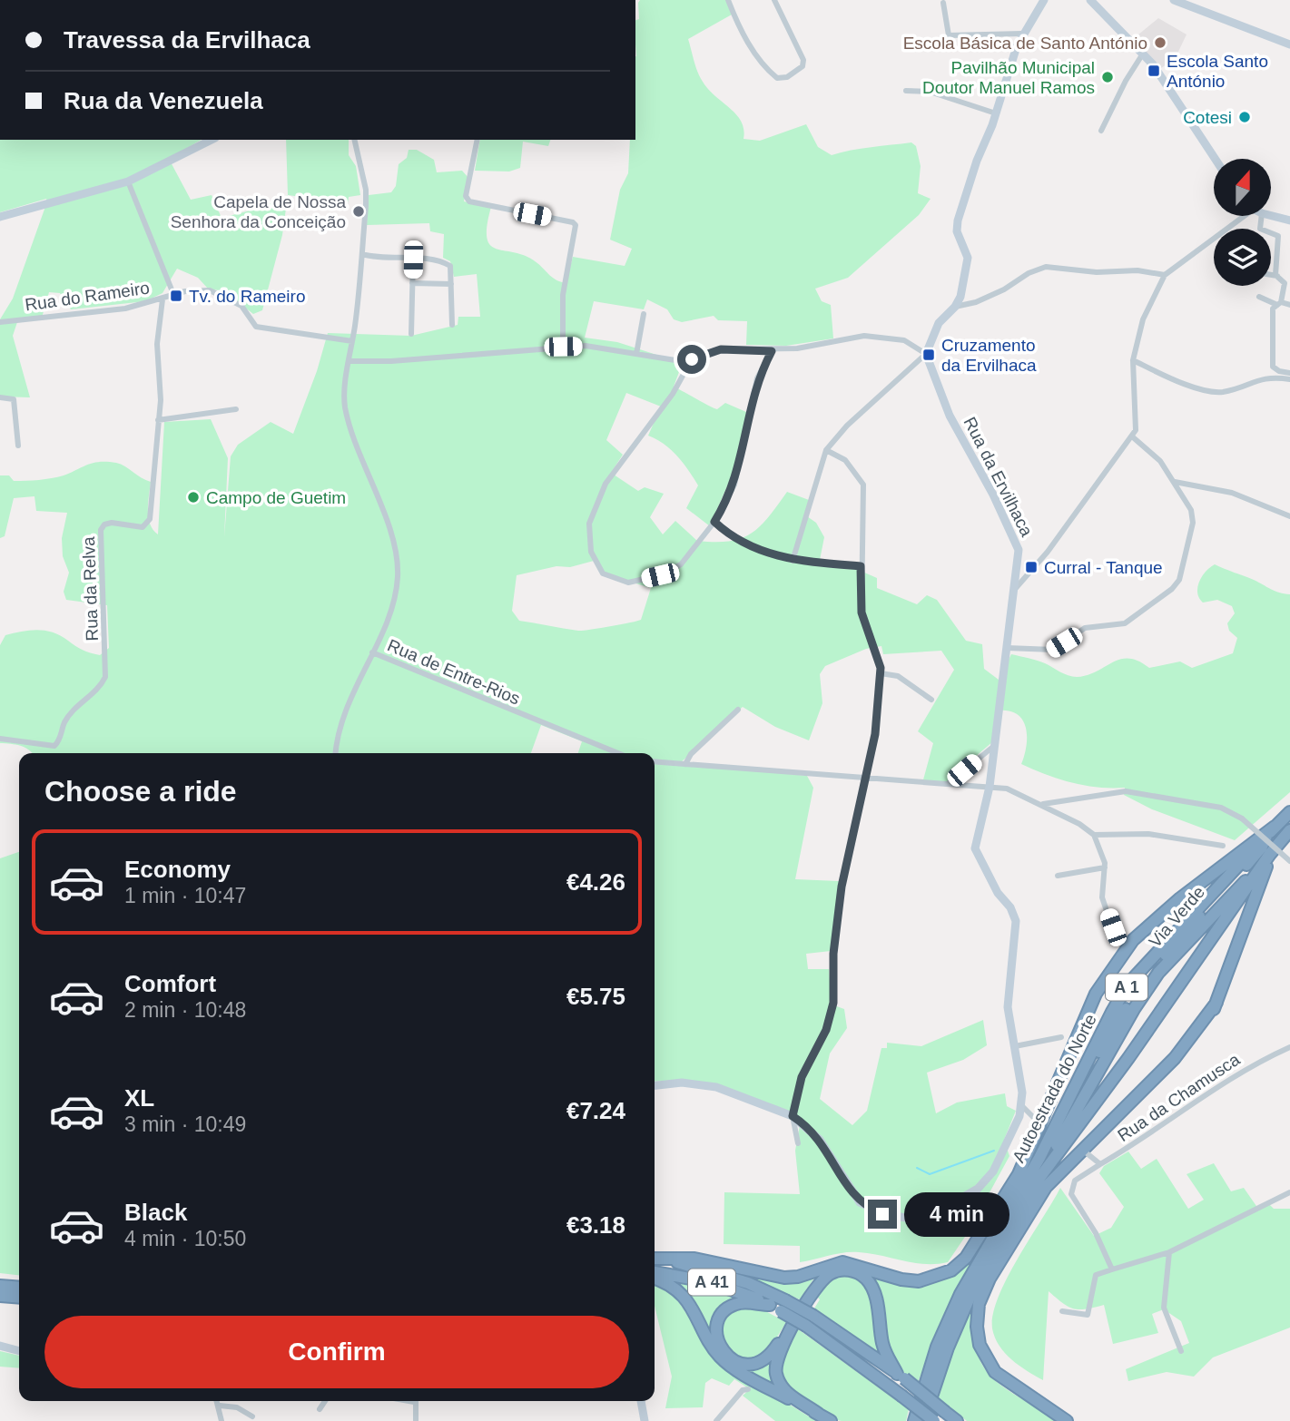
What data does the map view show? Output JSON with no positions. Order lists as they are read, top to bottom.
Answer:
{
  "streets": {
    "highway": [
      "Via Verde",
      "A 1",
      "Autoestrada do Norte",
      "A 41"
    ],
    "street": [
      "Rua do Rameiro",
      "Rua da Ervilhaca",
      "Rua da Relva",
      "Rua de Entre-Rios",
      "Rua da Chamusca"
    ]
  },
  "crossings": [
    ["Via Verde", "A 1"],
    ["Via Verde", "Autoestrada do Norte"],
    ["A 1", "Autoestrada do Norte"]
  ],
  "places": {
    "other": [
      "Escola Básica de Santo António",
      "Pavilhão Municipal Doutor Manuel Ramos",
      "Cotesi",
      "Capela de Nossa Senhora da Conceição",
      "Campo de Guetim"
    ],
    "transit": [
      "Escola Santo António",
      "Tv. do Rameiro",
      "Cruzamento da Ervilhaca",
      "Curral - Tanque"
    ]
  },
  "north": "top",
  "page": {
    "banner": ["Travessa da Ervilhaca", "Rua da Venezuela"],
    "heading": "Choose a ride",
    "list": [
      {
        "name": "Economy",
        "note": "1 min · 10:47",
        "value": "€4.26"
      },
      {
        "name": "Comfort",
        "note": "2 min · 10:48",
        "value": "€5.75"
      },
      {
        "name": "XL",
        "note": "3 min · 10:49",
        "value": "€7.24"
      },
      {
        "name": "Black",
        "note": "4 min · 10:50",
        "value": "€3.18"
      }
    ],
    "bubble": "4 min",
    "buttons": "Confirm"
  }
}
